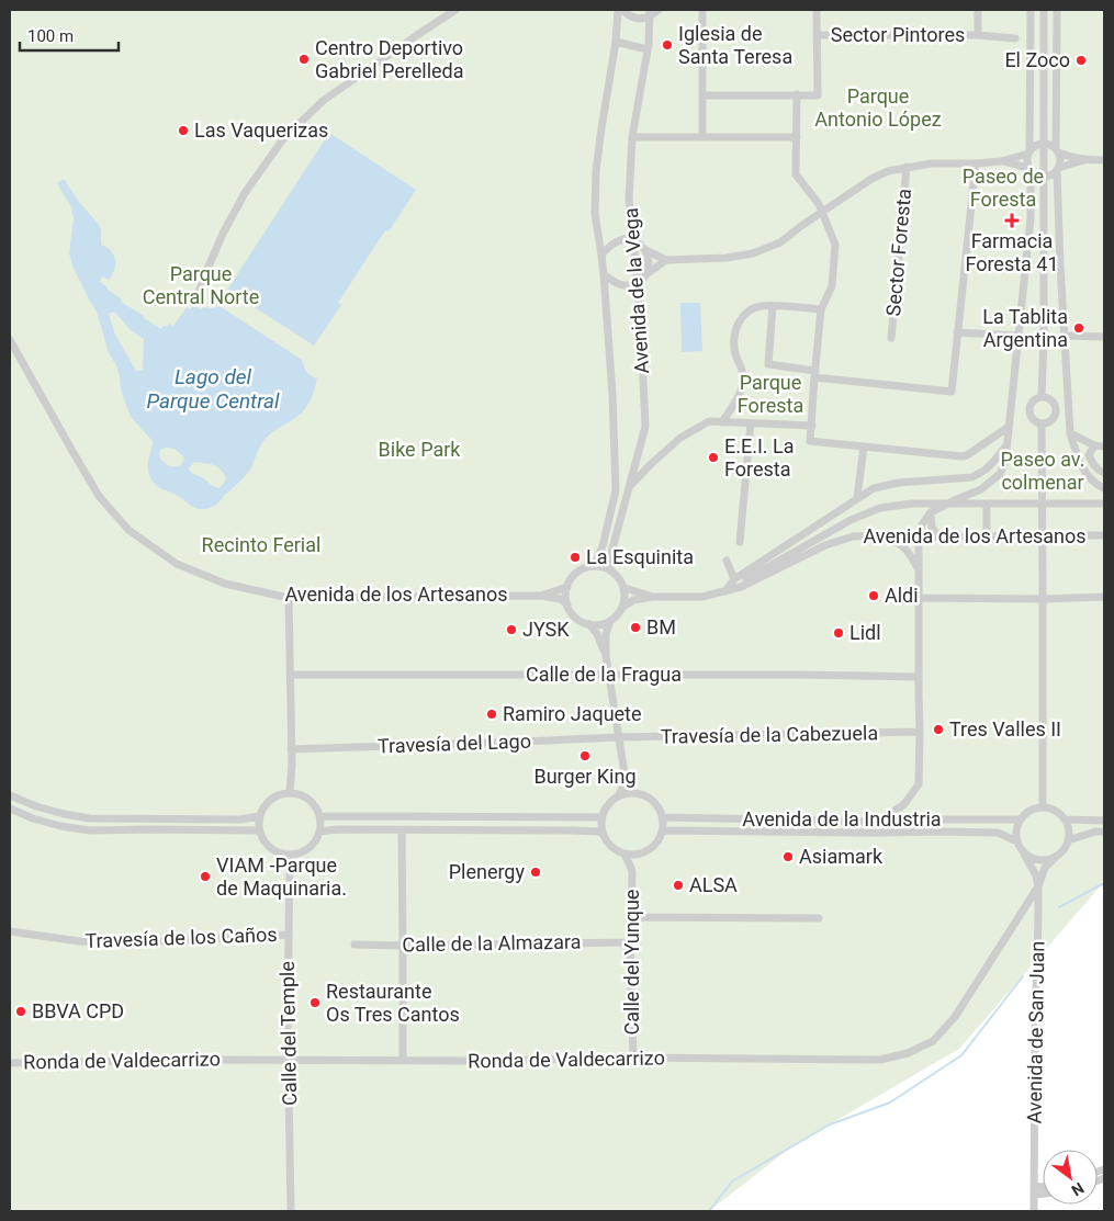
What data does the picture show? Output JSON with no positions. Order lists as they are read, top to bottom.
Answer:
{
  "streets": {
    "street": [
      "Sector Pintores",
      "Sector Foresta",
      "Avenida de la Vega",
      "Avenida de los Artesanos",
      "Calle de la Fragua",
      "Travesía de la Cabezuela",
      "Travesía del Lago",
      "Avenida de la Industria",
      "Travesía de los Caños",
      "Calle de la Almazara",
      "Calle del Yunque",
      "Avenida de San Juan",
      "Calle del Temple",
      "Ronda de Valdecarrizo"
    ]
  },
  "crossings": [
    ["Avenida de la Vega", "Avenida de los Artesanos"],
    ["Travesía de la Cabezuela", "Travesía del Lago"],
    ["Avenida de la Industria", "Calle del Yunque"],
    ["Avenida de la Industria", "Ronda de Valdecarrizo"],
    ["Travesía de los Caños", "Calle del Temple"],
    ["Calle de la Almazara", "Calle del Yunque"],
    ["Calle del Yunque", "Ronda de Valdecarrizo"],
    ["Avenida de San Juan", "Ronda de Valdecarrizo"],
    ["Calle del Temple", "Ronda de Valdecarrizo"]
  ],
  "water": ["Lago del Parque Central"],
  "parks": [
    "Parque Antonio López",
    "Paseo de Foresta",
    "Parque Central Norte",
    "Parque Foresta",
    "Bike Park",
    "Paseo av. colmenar",
    "Recinto Ferial"
  ],
  "places": {
    "other": [
      "Iglesia de Santa Teresa",
      "Centro Deportivo Gabriel Perelleda",
      "El Zoco",
      "Las Vaquerizas",
      "La Tablita Argentina",
      "E.E.I. La Foresta",
      "La Esquinita",
      "Aldi",
      "BM",
      "JYSK",
      "Lidl",
      "Ramiro Jaquete",
      "Tres Valles II",
      "Burger King",
      "Asiamark",
      "Plenergy",
      "VIAM -Parque de Maquinaria.",
      "ALSA",
      "Restaurante Os Tres Cantos",
      "BBVA CPD"
    ],
    "health": ["Farmacia Foresta 41"]
  },
  "scale_bar": "100 m",
  "north": "bottom right"
}
